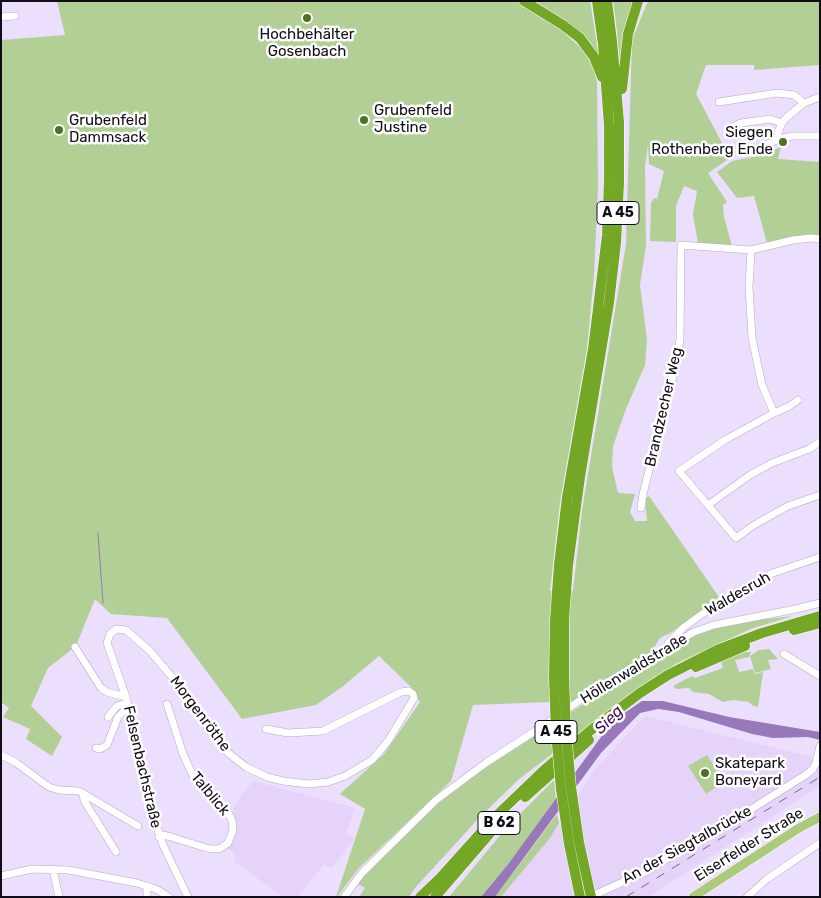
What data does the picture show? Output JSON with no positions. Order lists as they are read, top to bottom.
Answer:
{
  "streets": {
    "highway": ["A 45", "B 62"],
    "main road": ["Eiserfelder Straße"],
    "street": [
      "Brandzecher Weg",
      "Waldesruh",
      "Höllenwaldstraße",
      "Morgenröthe",
      "Felsenbachstraße",
      "Talblick",
      "An der Siegtalbrücke"
    ]
  },
  "crossings": [
    ["A 45", "An der Siegtalbrücke"],
    ["Waldesruh", "Höllenwaldstraße"],
    ["Morgenröthe", "Felsenbachstraße"],
    ["Felsenbachstraße", "Talblick"]
  ],
  "water": ["Sieg"],
  "places": [
    "Hochbehälter Gosenbach",
    "Grubenfeld Justine",
    "Grubenfeld Dammsack",
    "Siegen Rothenberg Ende",
    "Skatepark Boneyard"
  ]
}
